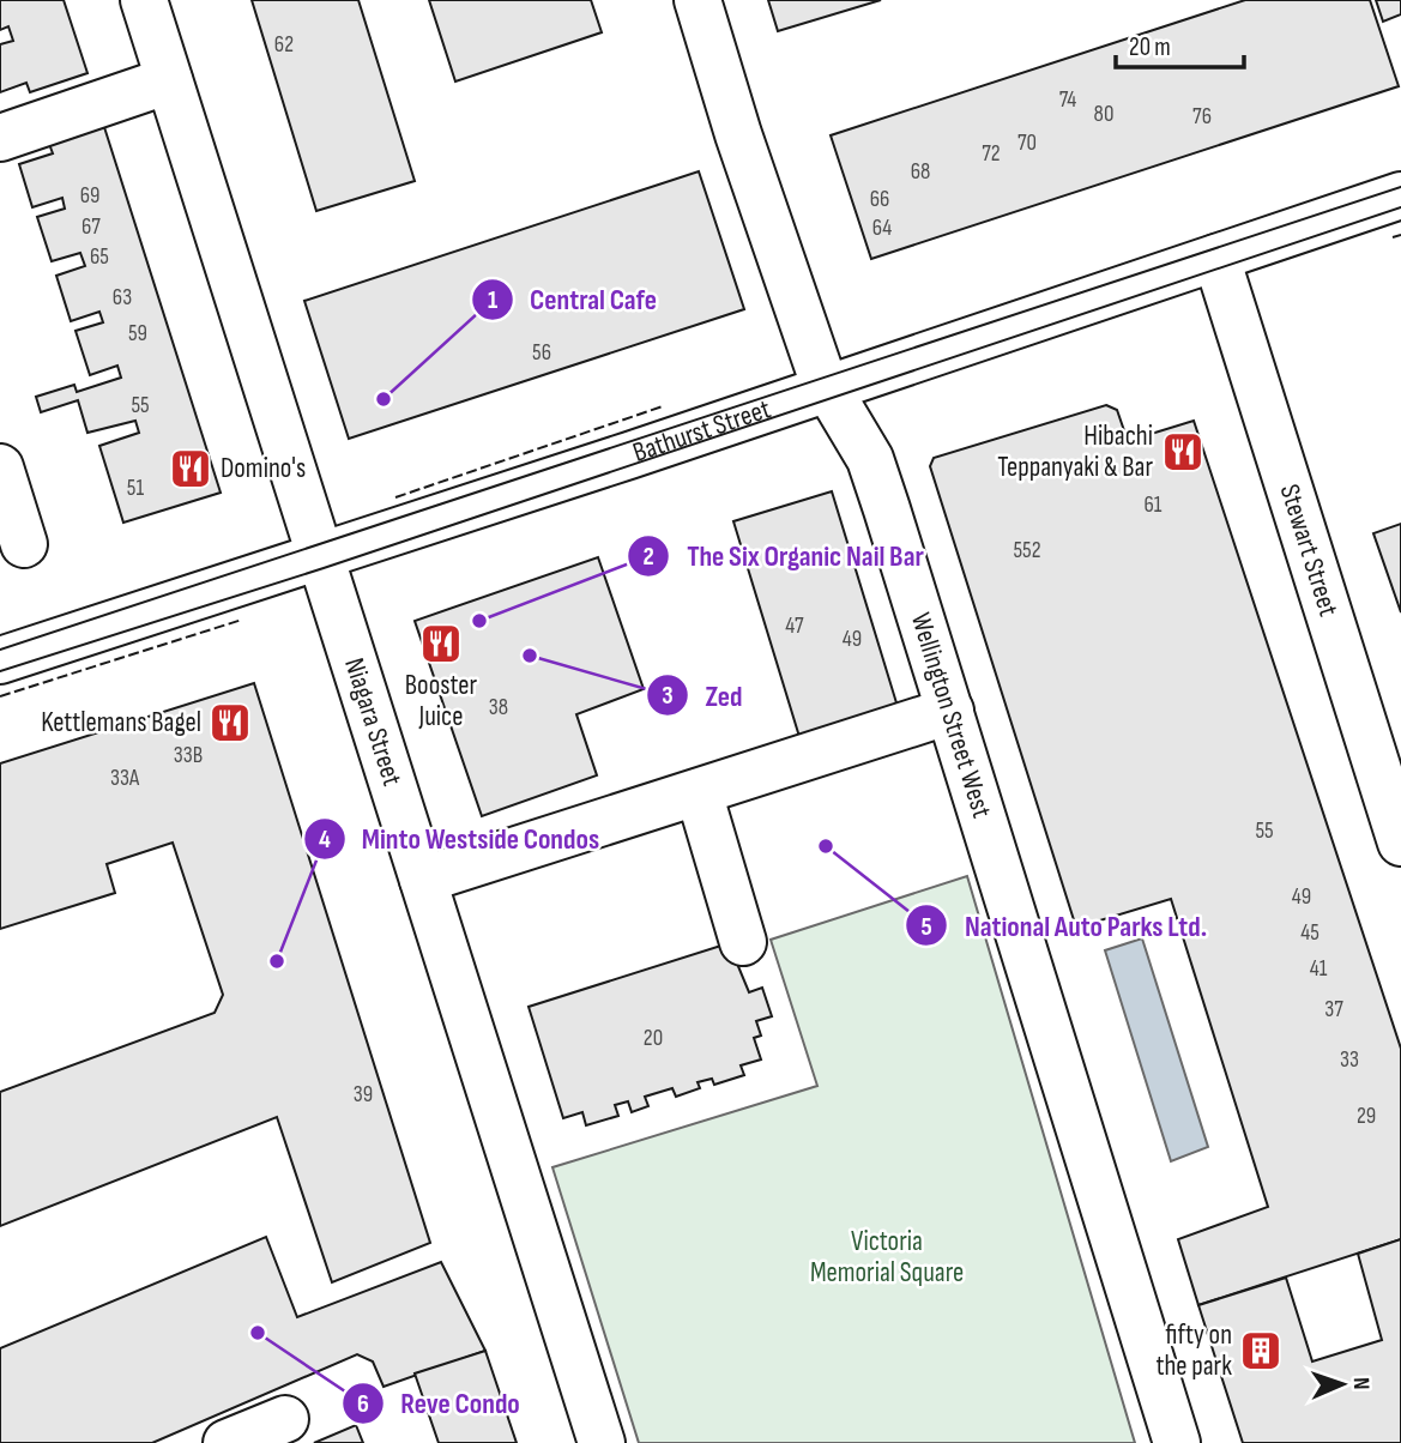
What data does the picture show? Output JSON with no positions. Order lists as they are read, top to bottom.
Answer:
{
  "streets": {
    "street": [
      "Bathurst Street",
      "Stewart Street",
      "Wellington Street West",
      "Niagara Street"
    ]
  },
  "crossings": [
    ["Bathurst Street", "Stewart Street"],
    ["Bathurst Street", "Wellington Street West"],
    ["Bathurst Street", "Niagara Street"]
  ],
  "parks": ["Victoria Memorial Square"],
  "places": {
    "other": [
      "Central Cafe",
      "The Six Organic Nail Bar",
      "Zed",
      "National Auto Parks Ltd.",
      "Minto Westside Condos",
      "Reve Condo"
    ],
    "restaurant": [
      "Hibachi Teppanyaki & Bar",
      "Domino's",
      "Booster Juice",
      "Kettlemans Bagel"
    ],
    "building": ["fifty on the park"]
  },
  "house_numbers": [
    "62",
    "74",
    "80",
    "76",
    "70",
    "72",
    "68",
    "69",
    "66",
    "67",
    "64",
    "65",
    "63",
    "59",
    "56",
    "55",
    "51",
    "61",
    "552",
    "47",
    "49",
    "38",
    "33B",
    "33A",
    "55",
    "49",
    "45",
    "41",
    "37",
    "20",
    "33",
    "39",
    "29"
  ],
  "scale_bar": "20 m",
  "north": "right"
}
